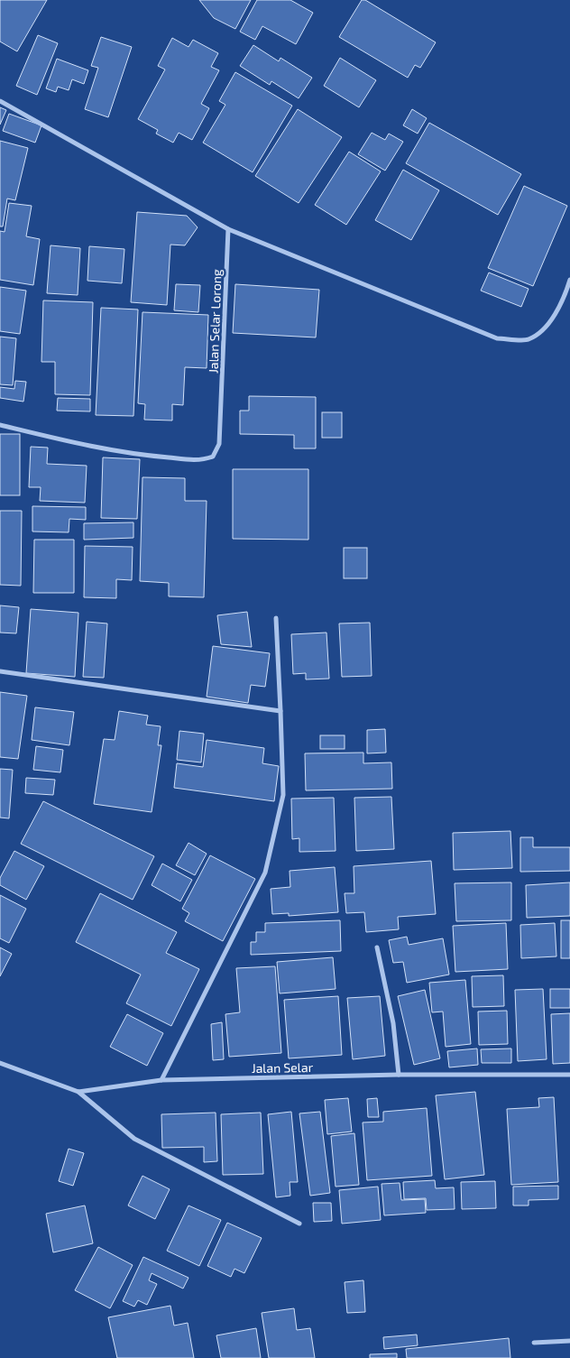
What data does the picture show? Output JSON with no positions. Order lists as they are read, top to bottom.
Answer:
{
  "streets": {
    "street": ["Jalan Selar Lorong", "Jalan Selar"]
  }
}
